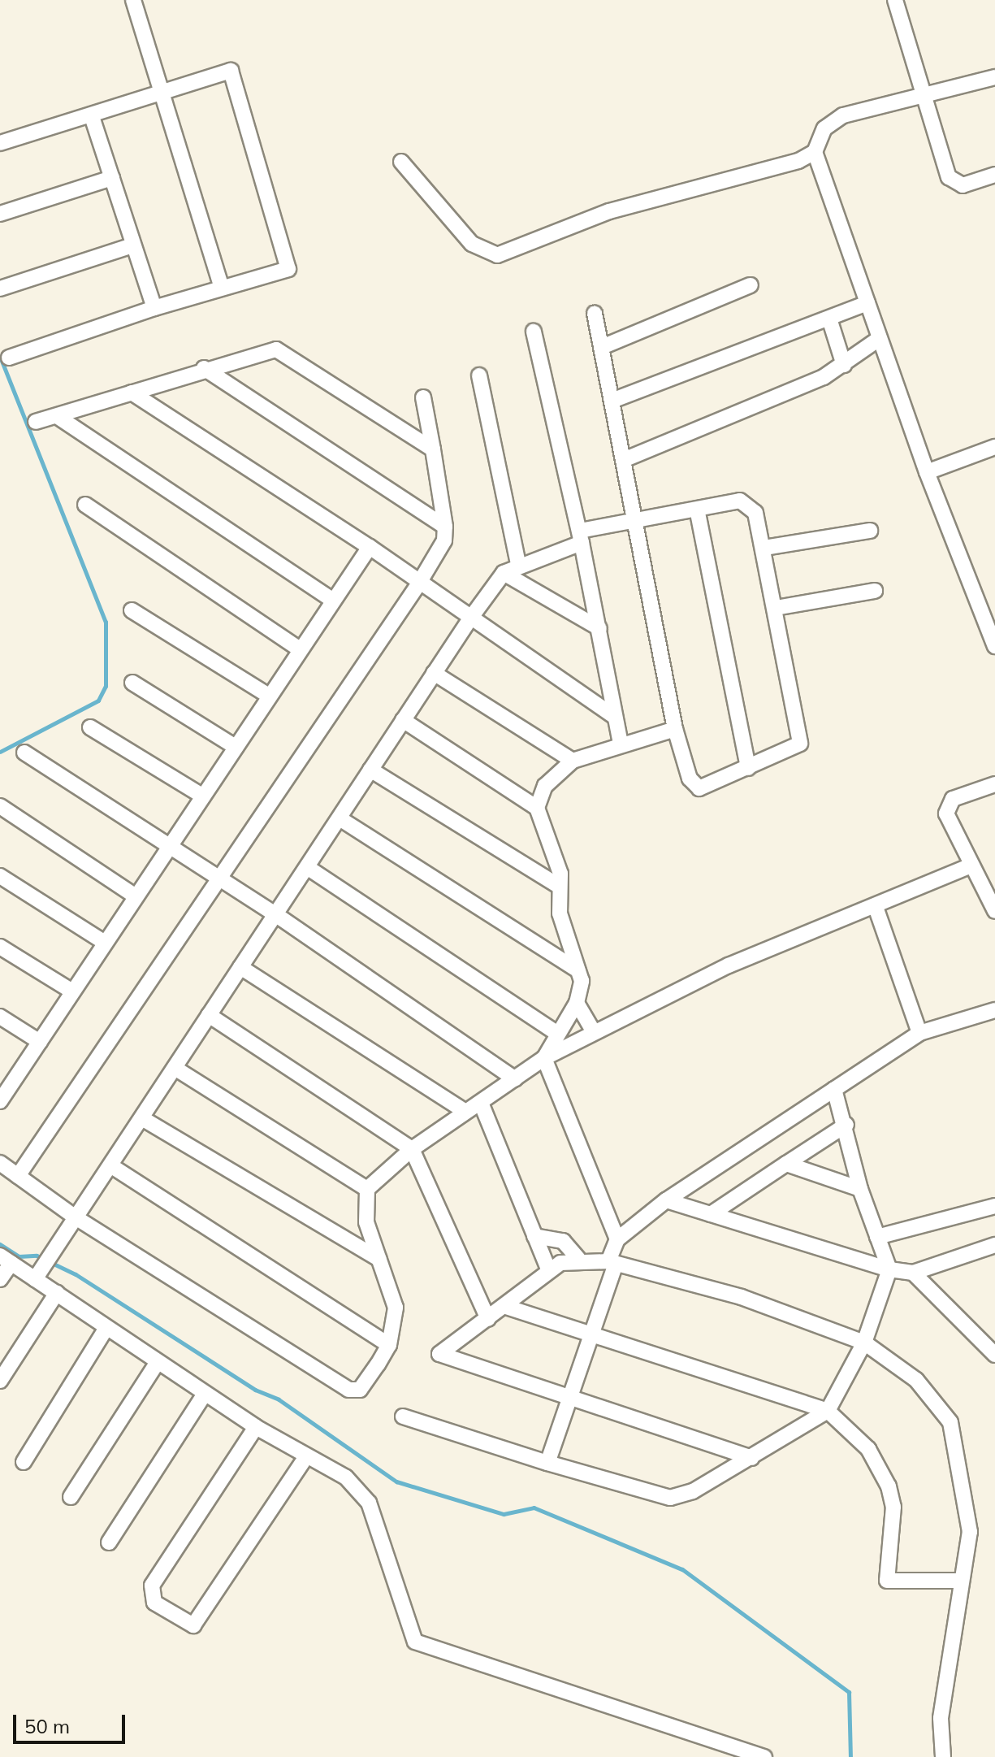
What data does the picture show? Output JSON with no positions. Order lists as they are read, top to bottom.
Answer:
{
  "scale_bar": "50 m"
}
